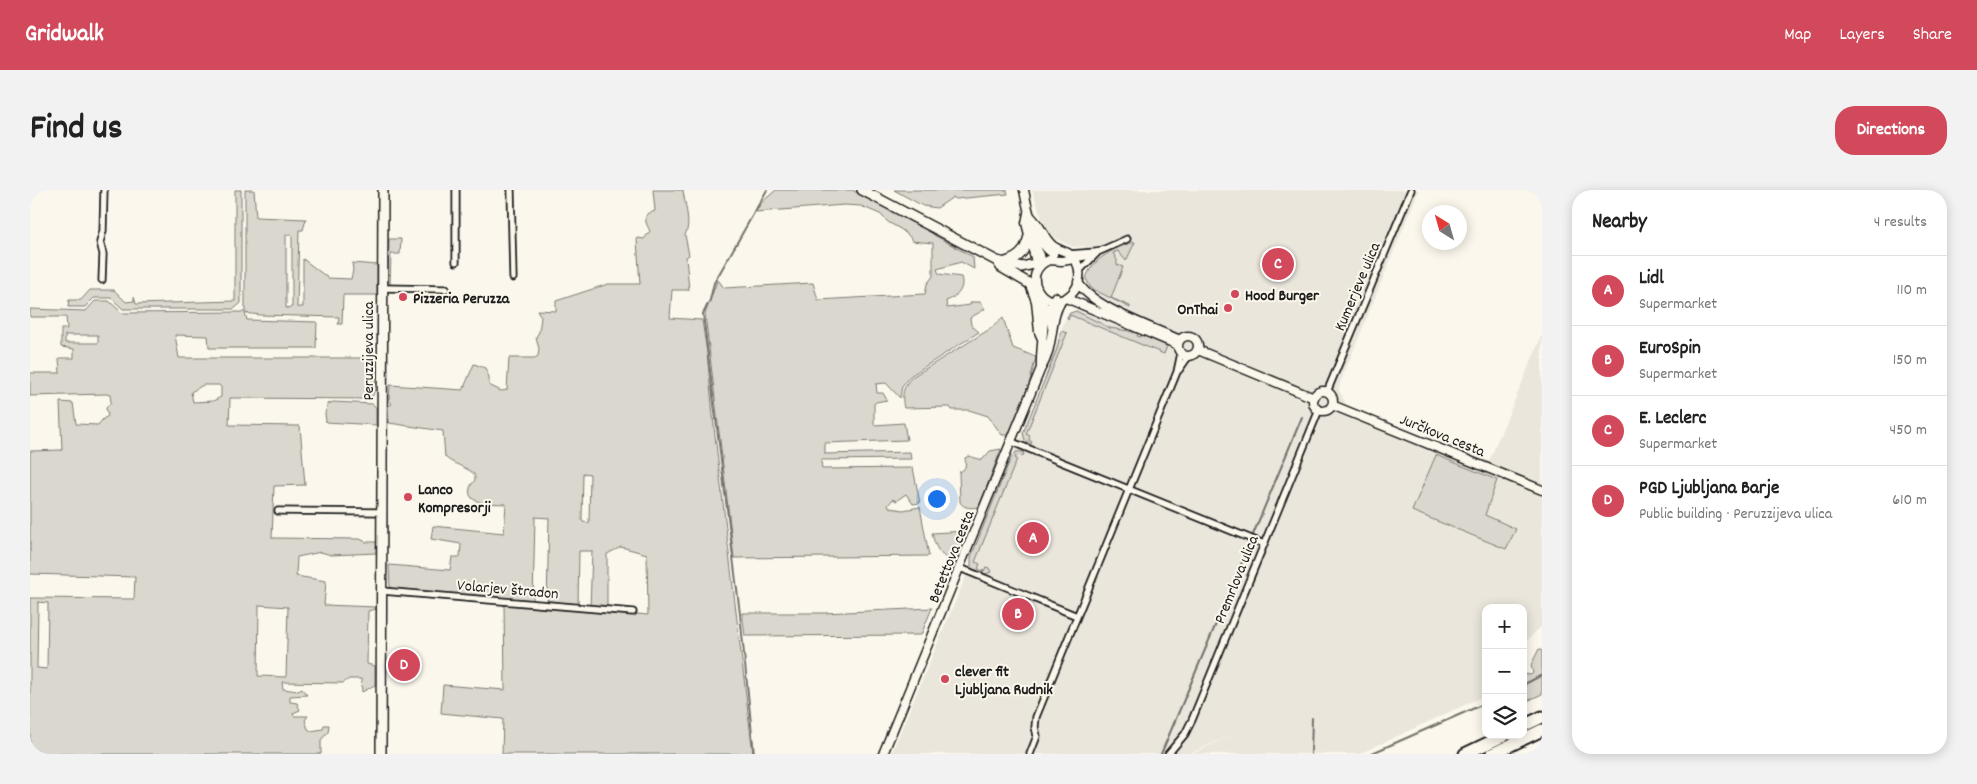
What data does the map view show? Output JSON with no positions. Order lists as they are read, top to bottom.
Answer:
{
  "streets": {
    "main road": ["Peruzzijeva ulica"],
    "street": [
      "Kumerjeve ulica",
      "Jurčkova cesta",
      "Betettova cesta",
      "Premrlova ulica",
      "Volarjev štradon"
    ]
  },
  "crossings": [
    ["Kumerjeve ulica", "Jurčkova cesta"],
    ["Kumerjeve ulica", "Premrlova ulica"],
    ["Peruzzijeva ulica", "Volarjev štradon"],
    ["Jurčkova cesta", "Premrlova ulica"]
  ],
  "places": [
    "Hood Burger",
    "Pizzeria Peruzza",
    "OnThai",
    "Lanco Kompresorji",
    "clever fit Ljubljana Rudnik"
  ],
  "north": "top left",
  "page": {
    "header": "Gridwalk",
    "nav": ["Map", "Layers", "Share"],
    "title": "Find us",
    "buttons": "Directions",
    "heading": ["Nearby", "4 results"],
    "pins": [
      "C",
      "A",
      "B",
      "D"
    ],
    "list": [
      {
        "mark": "A",
        "name": "Lidl",
        "note": "Supermarket",
        "value": "110 m"
      },
      {
        "mark": "B",
        "name": "EuroSpin",
        "note": "Supermarket",
        "value": "150 m"
      },
      {
        "mark": "C",
        "name": "E. Leclerc",
        "note": "Supermarket",
        "value": "450 m"
      },
      {
        "mark": "D",
        "name": "PGD Ljubljana Barje",
        "note": "Public building · Peruzzijeva ulica",
        "value": "610 m"
      }
    ],
    "map_buttons": ["+", "−"]
  }
}
